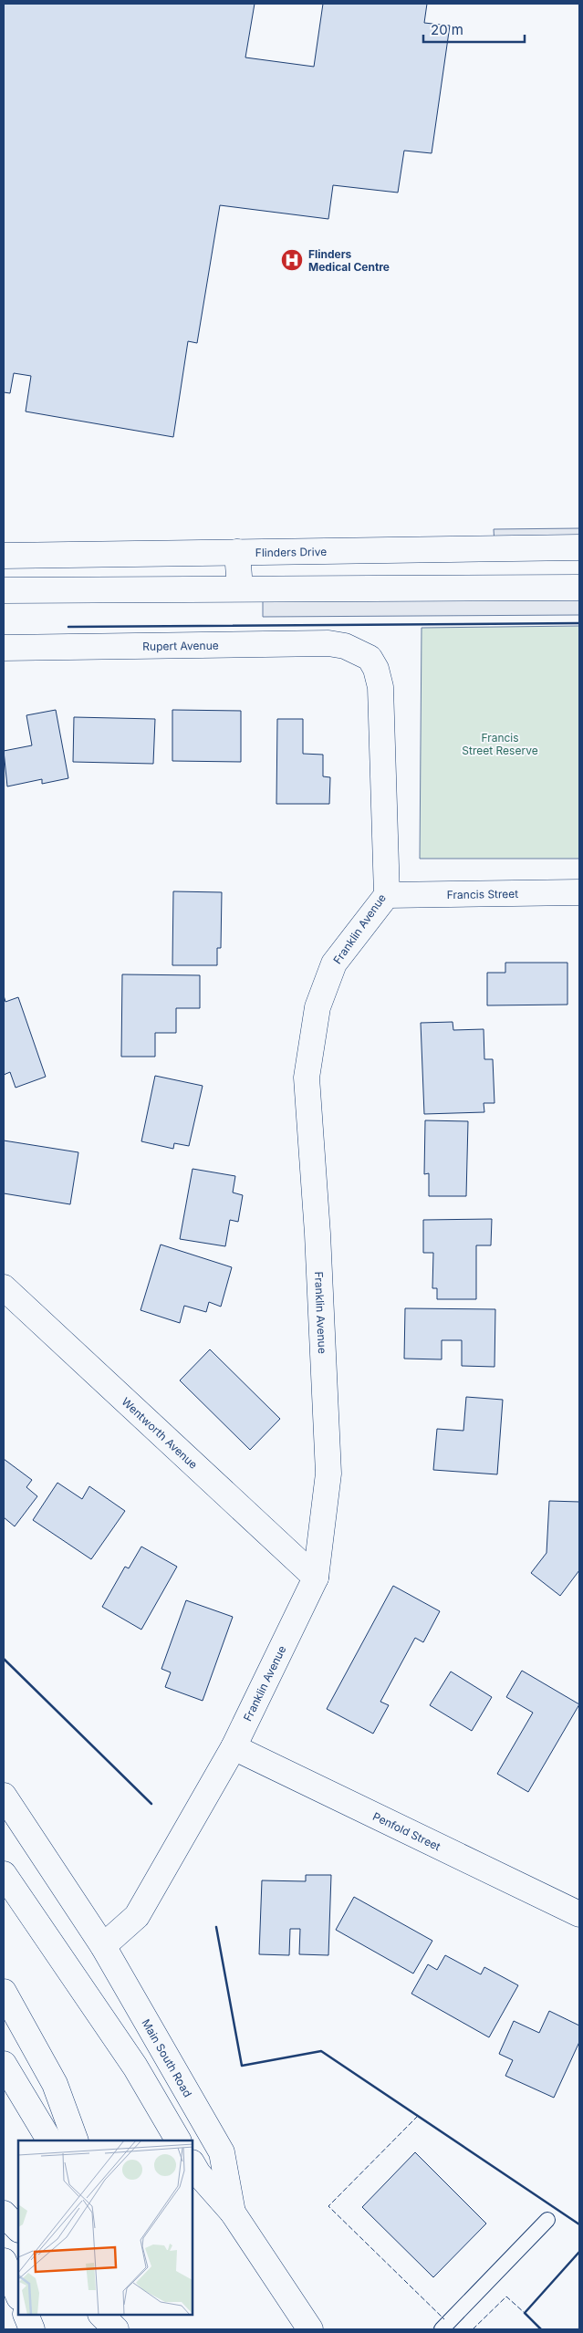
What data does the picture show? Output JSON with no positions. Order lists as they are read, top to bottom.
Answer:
{
  "streets": {
    "main road": [
      "Flinders Drive",
      "Rupert Avenue",
      "Francis Street",
      "Franklin Avenue",
      "Wentworth Avenue",
      "Penfold Street",
      "Main South Road"
    ]
  },
  "crossings": [
    ["Rupert Avenue", "Franklin Avenue"],
    ["Francis Street", "Franklin Avenue"],
    ["Franklin Avenue", "Wentworth Avenue"],
    ["Franklin Avenue", "Penfold Street"],
    ["Franklin Avenue", "Main South Road"]
  ],
  "parks": ["Francis Street Reserve"],
  "places": {
    "hospital": ["Flinders Medical Centre"]
  },
  "scale_bar": "20 m"
}
